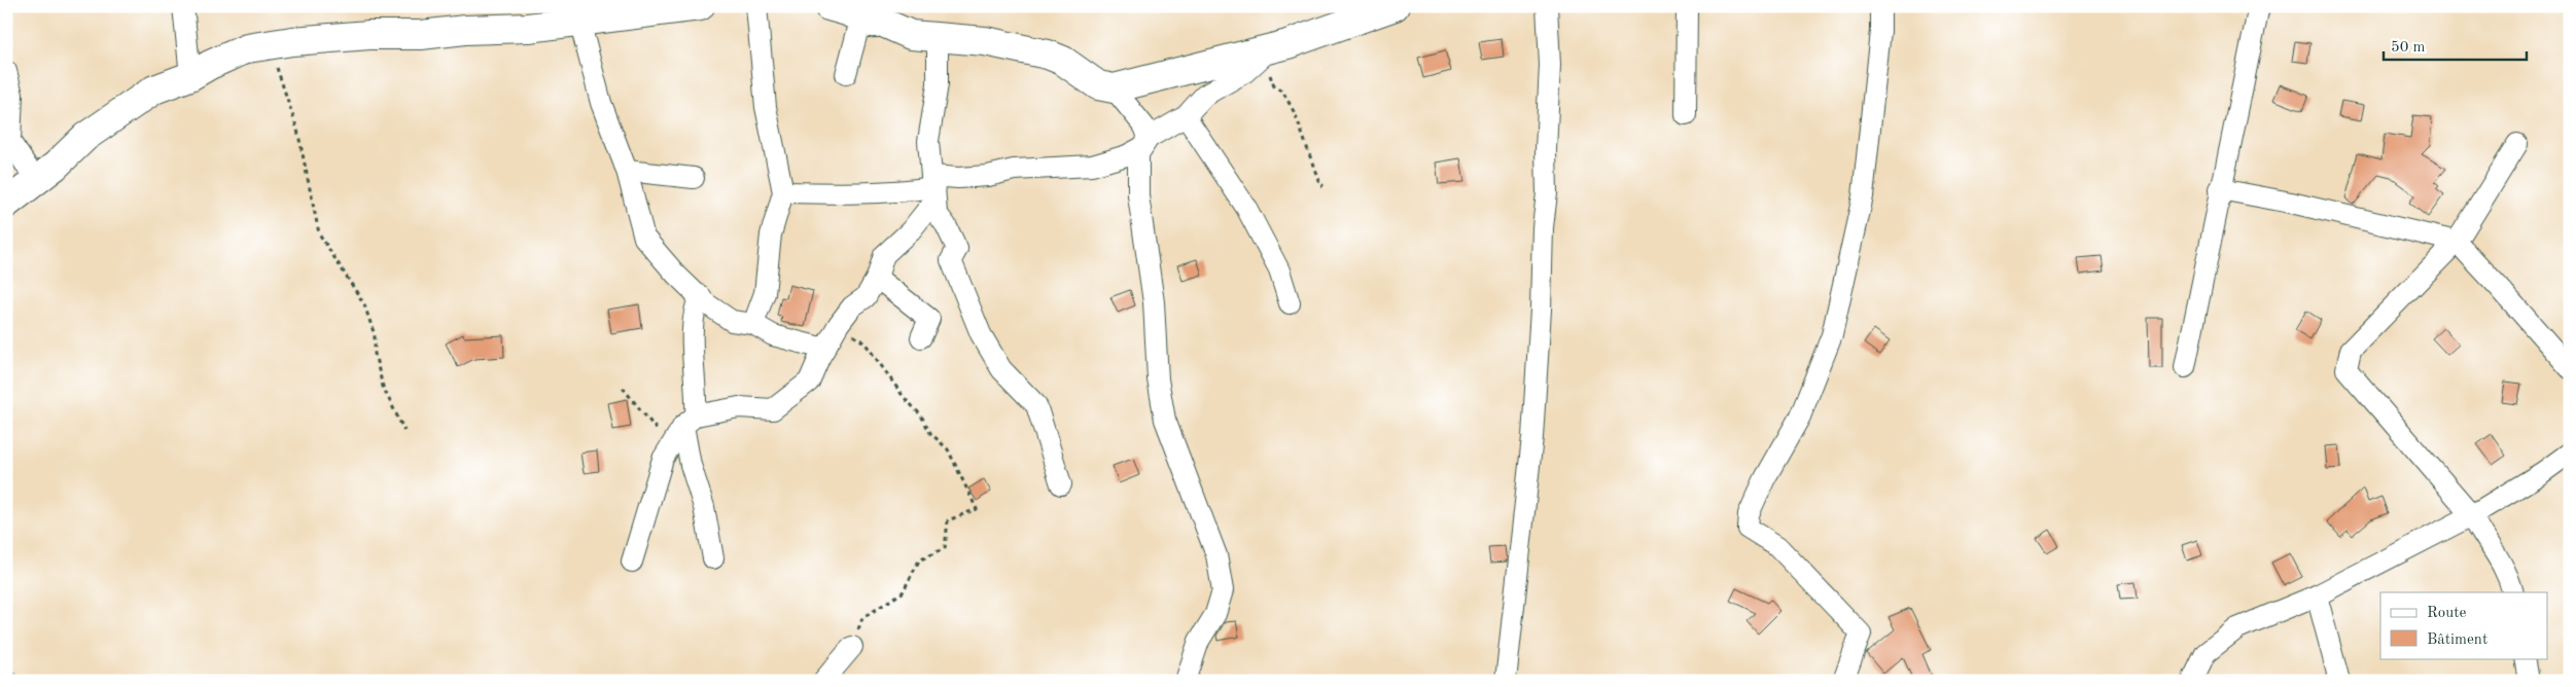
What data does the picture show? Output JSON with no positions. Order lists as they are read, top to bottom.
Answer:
{
  "legend": ["Route", "Bâtiment"],
  "scale_bar": "50 m"
}
